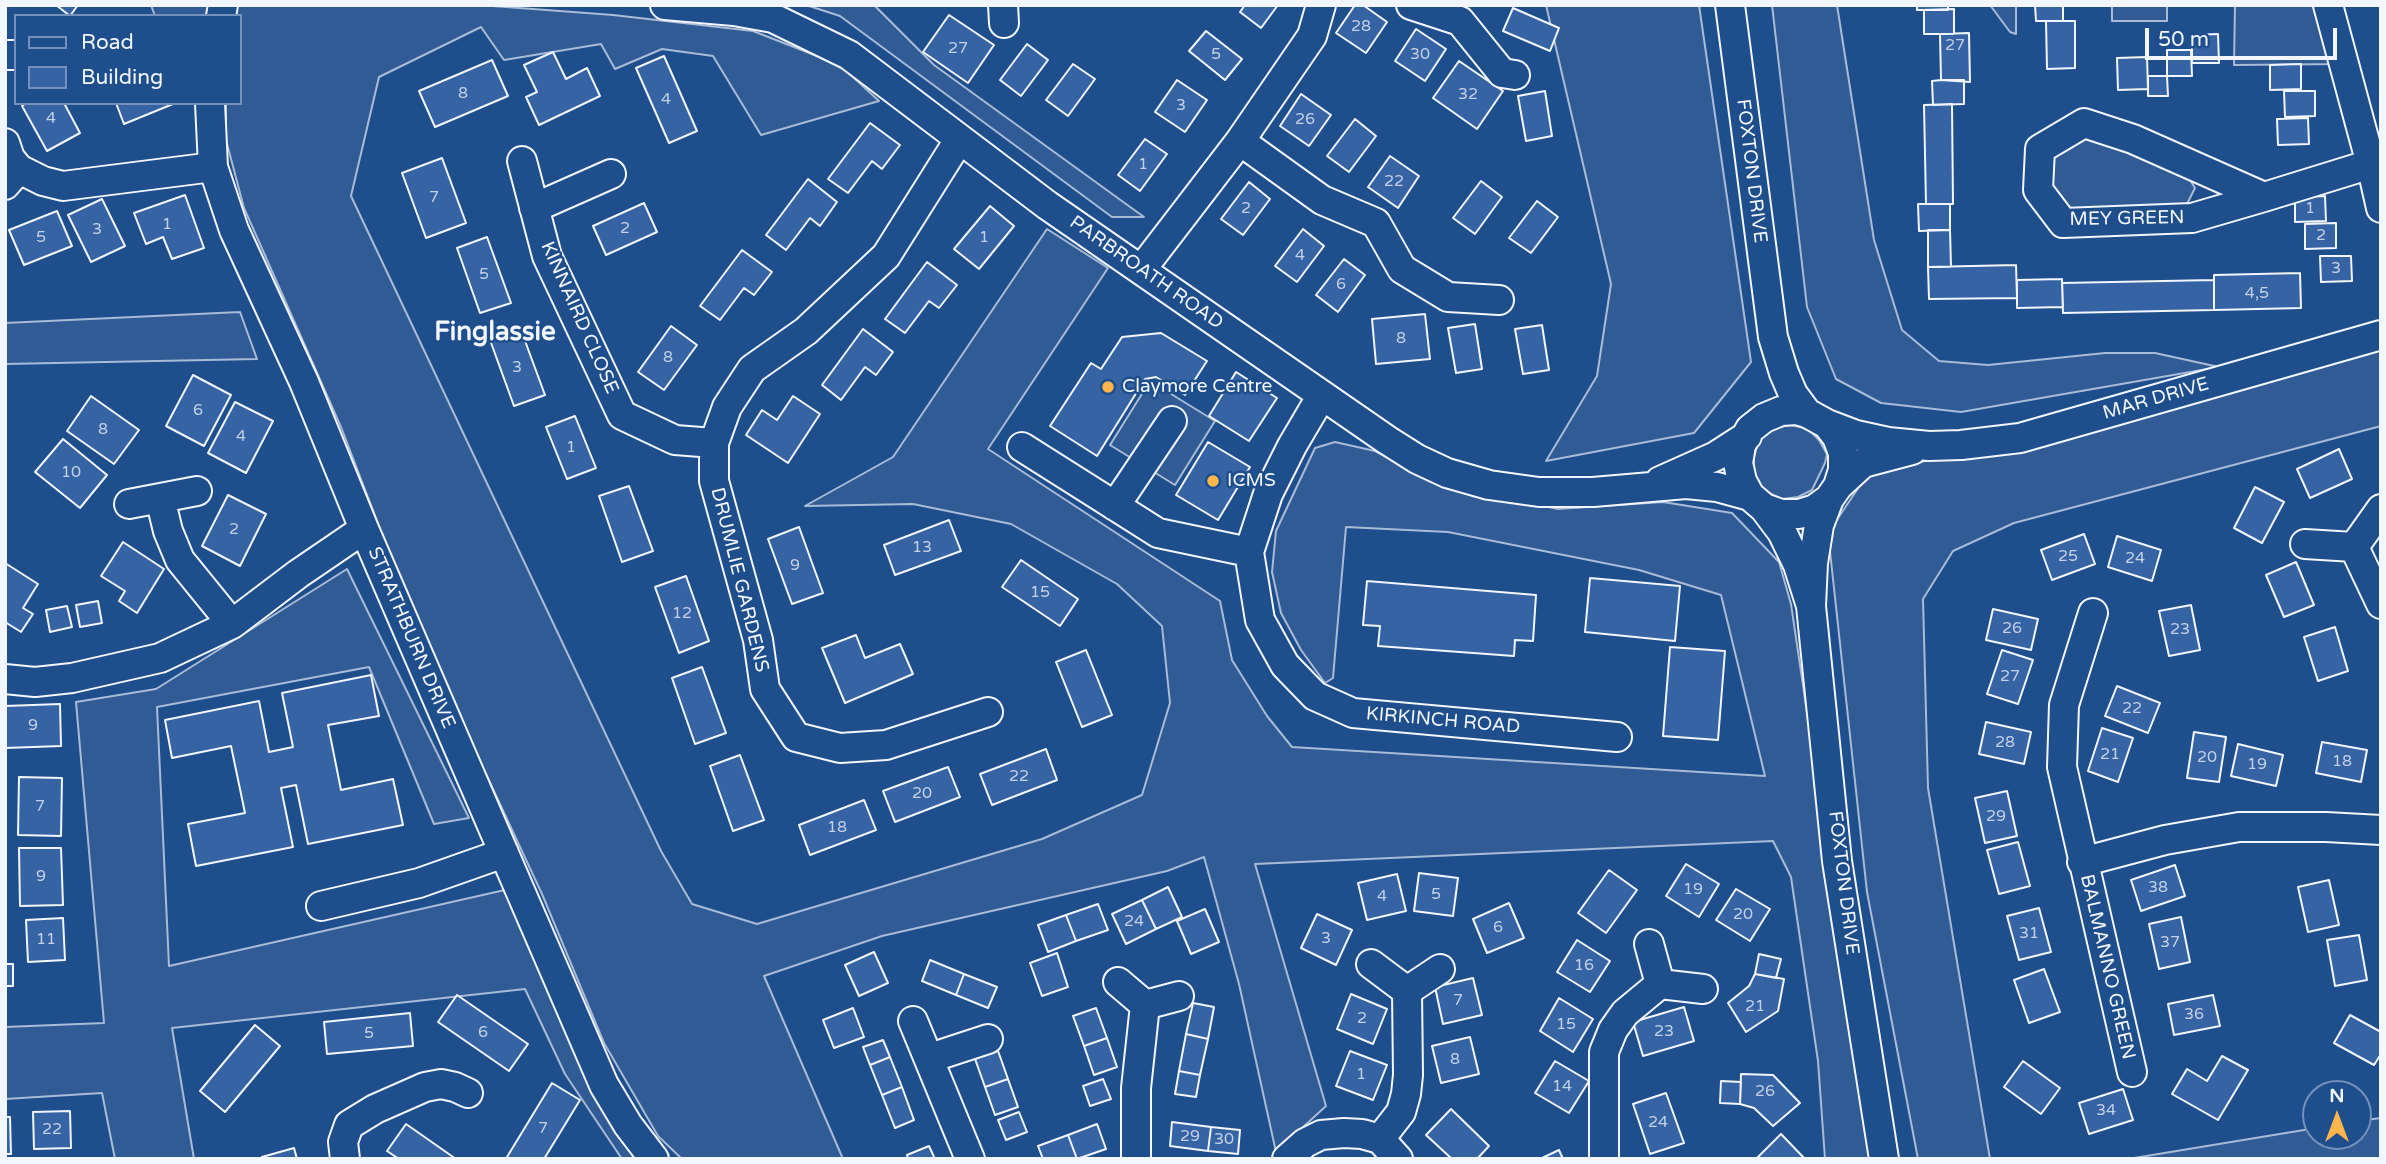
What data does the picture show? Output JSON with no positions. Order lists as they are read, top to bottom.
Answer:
{
  "streets": {
    "street": [
      "FOXTON DRIVE",
      "MEY GREEN",
      "PARBROATH ROAD",
      "KINNAIRD CLOSE",
      "MAR DRIVE",
      "DRUMLIE GARDENS",
      "STRATHBURN DRIVE",
      "KIRKINCH ROAD",
      "BALMANNO GREEN"
    ]
  },
  "crossings": [
    ["FOXTON DRIVE", "PARBROATH ROAD"],
    ["FOXTON DRIVE", "MAR DRIVE"],
    ["PARBROATH ROAD", "MAR DRIVE"],
    ["PARBROATH ROAD", "DRUMLIE GARDENS"],
    ["PARBROATH ROAD", "KIRKINCH ROAD"],
    ["KINNAIRD CLOSE", "DRUMLIE GARDENS"]
  ],
  "districts": ["Finglassie"],
  "places": ["Claymore Centre", "ICMS"],
  "house_numbers": [
    "28",
    "27",
    "27",
    "5",
    "30",
    "8",
    "32",
    "4",
    "3",
    "4",
    "26",
    "1",
    "22",
    "7",
    "2",
    "1",
    "1",
    "2",
    "3",
    "2",
    "5",
    "1",
    "4",
    "3",
    "5",
    "6",
    "4,5",
    "8",
    "8",
    "3",
    "6",
    "8",
    "4",
    "1",
    "10",
    "2",
    "13",
    "25",
    "24",
    "9",
    "15",
    "12",
    "26",
    "23",
    "27",
    "22",
    "9",
    "28",
    "21",
    "20",
    "18",
    "19",
    "22",
    "20",
    "7",
    "29",
    "18",
    "9",
    "38",
    "19",
    "5",
    "4",
    "20",
    "24",
    "6",
    "31",
    "3",
    "11",
    "37",
    "16",
    "7",
    "21",
    "36",
    "2",
    "15",
    "23",
    "6",
    "5",
    "8",
    "1",
    "14",
    "26",
    "34",
    "24",
    "7",
    "22",
    "29",
    "30"
  ],
  "legend": ["Road", "Building"],
  "scale_bar": "50 m",
  "north": "top"
}
